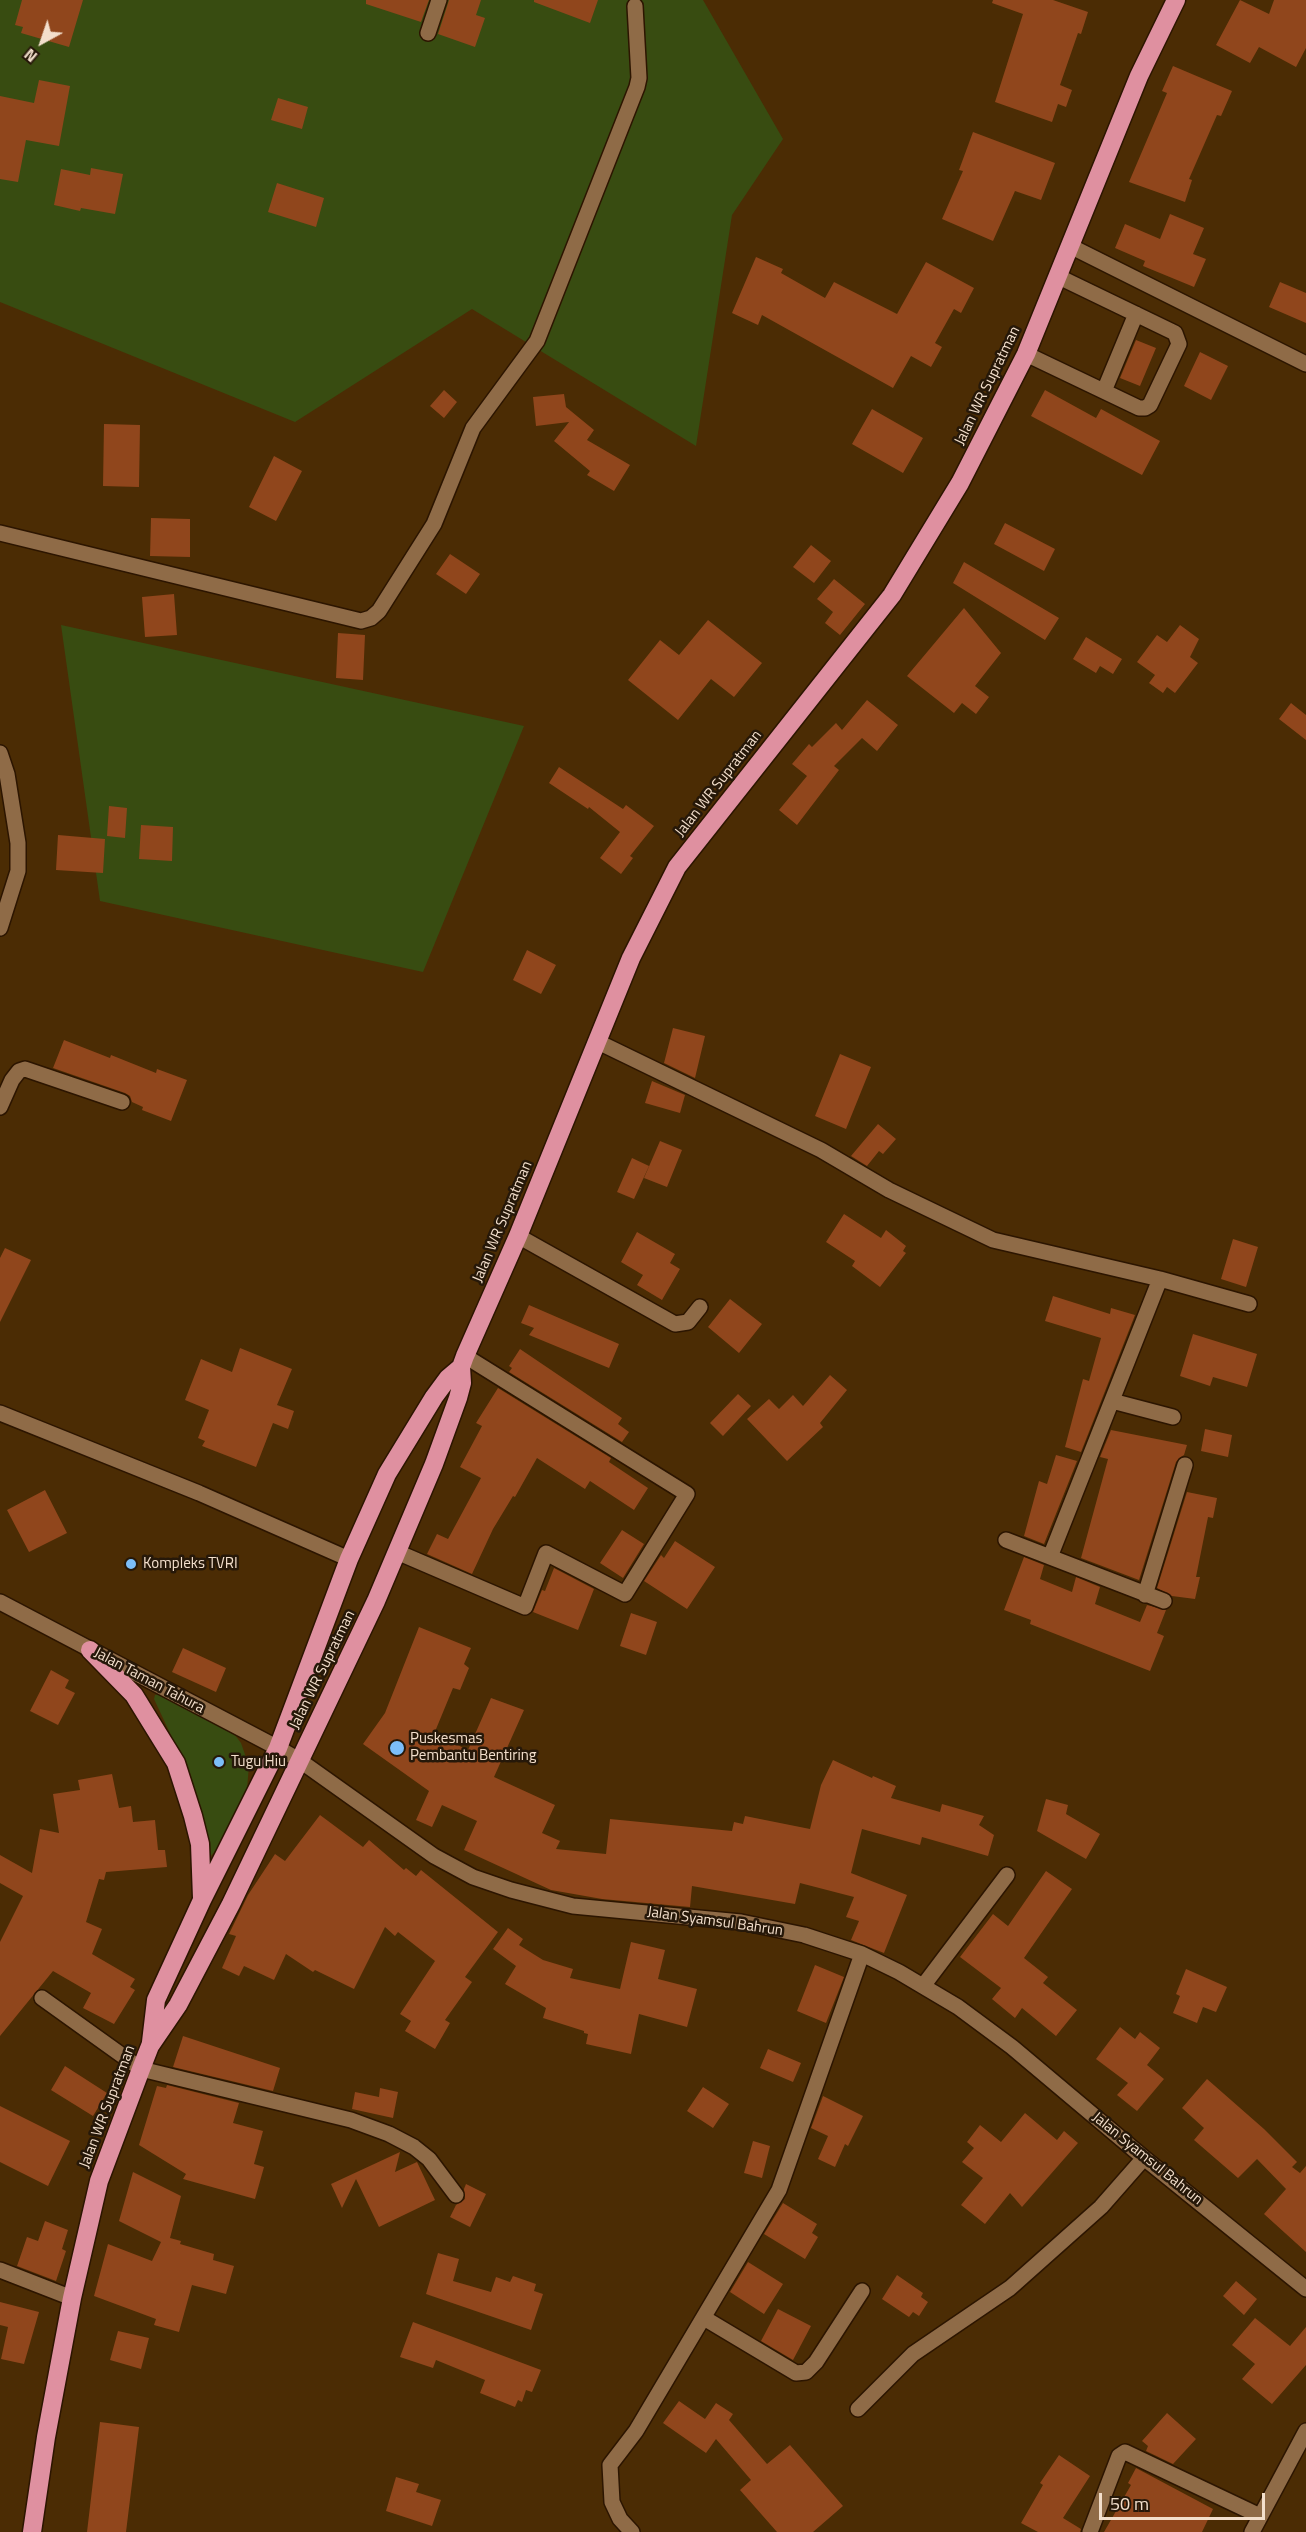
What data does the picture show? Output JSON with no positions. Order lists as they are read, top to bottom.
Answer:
{
  "streets": {
    "highway": ["Jalan WR Supratman"],
    "street": ["Jalan Taman Tahura", "Jalan Syamsul Bahrun"]
  },
  "crossings": [
    ["Jalan WR Supratman", "Jalan Taman Tahura"],
    ["Jalan WR Supratman", "Jalan Syamsul Bahrun"],
    ["Jalan Taman Tahura", "Jalan Syamsul Bahrun"]
  ],
  "places": ["Kompleks TVRI", "Puskesmas Pembantu Bentiring", "Tugu Hiu"],
  "scale_bar": "50 m",
  "north": "bottom left"
}
